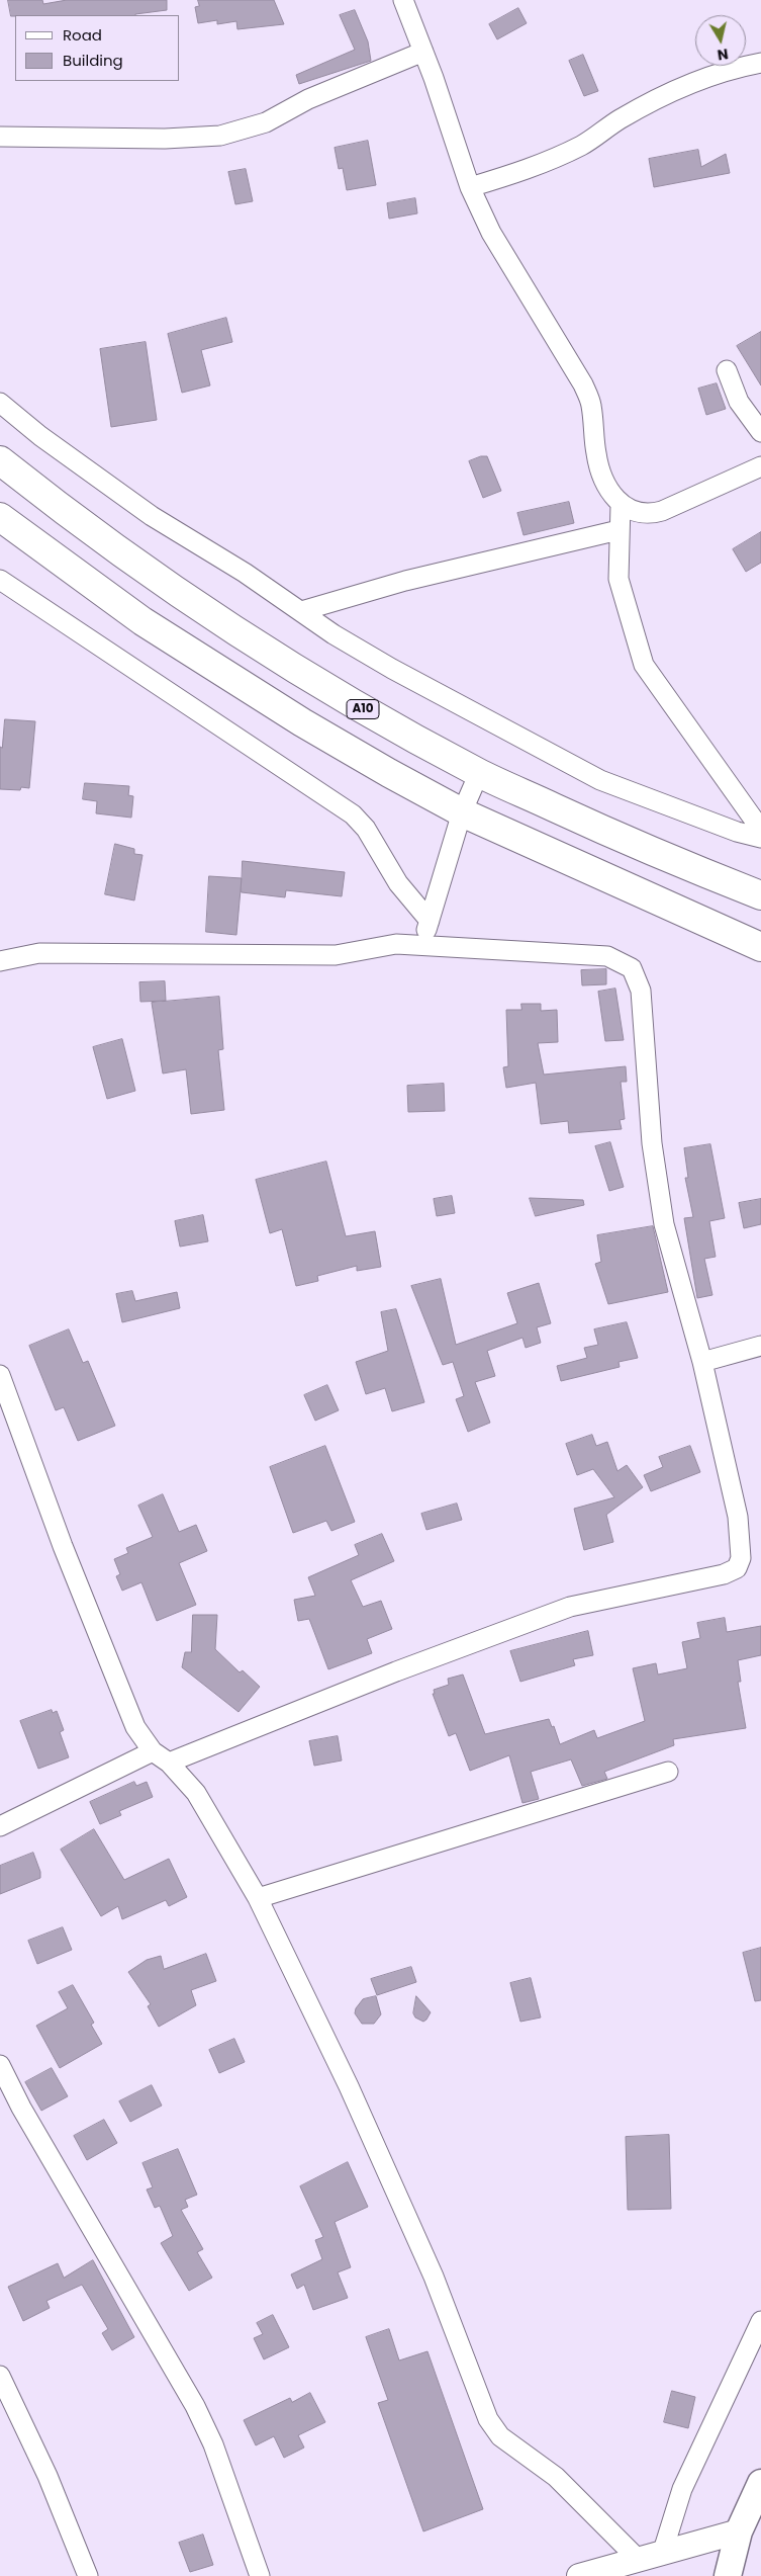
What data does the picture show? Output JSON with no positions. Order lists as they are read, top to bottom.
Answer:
{
  "streets": {
    "main road": ["A10"]
  },
  "legend": ["Road", "Building"],
  "north": "bottom"
}
